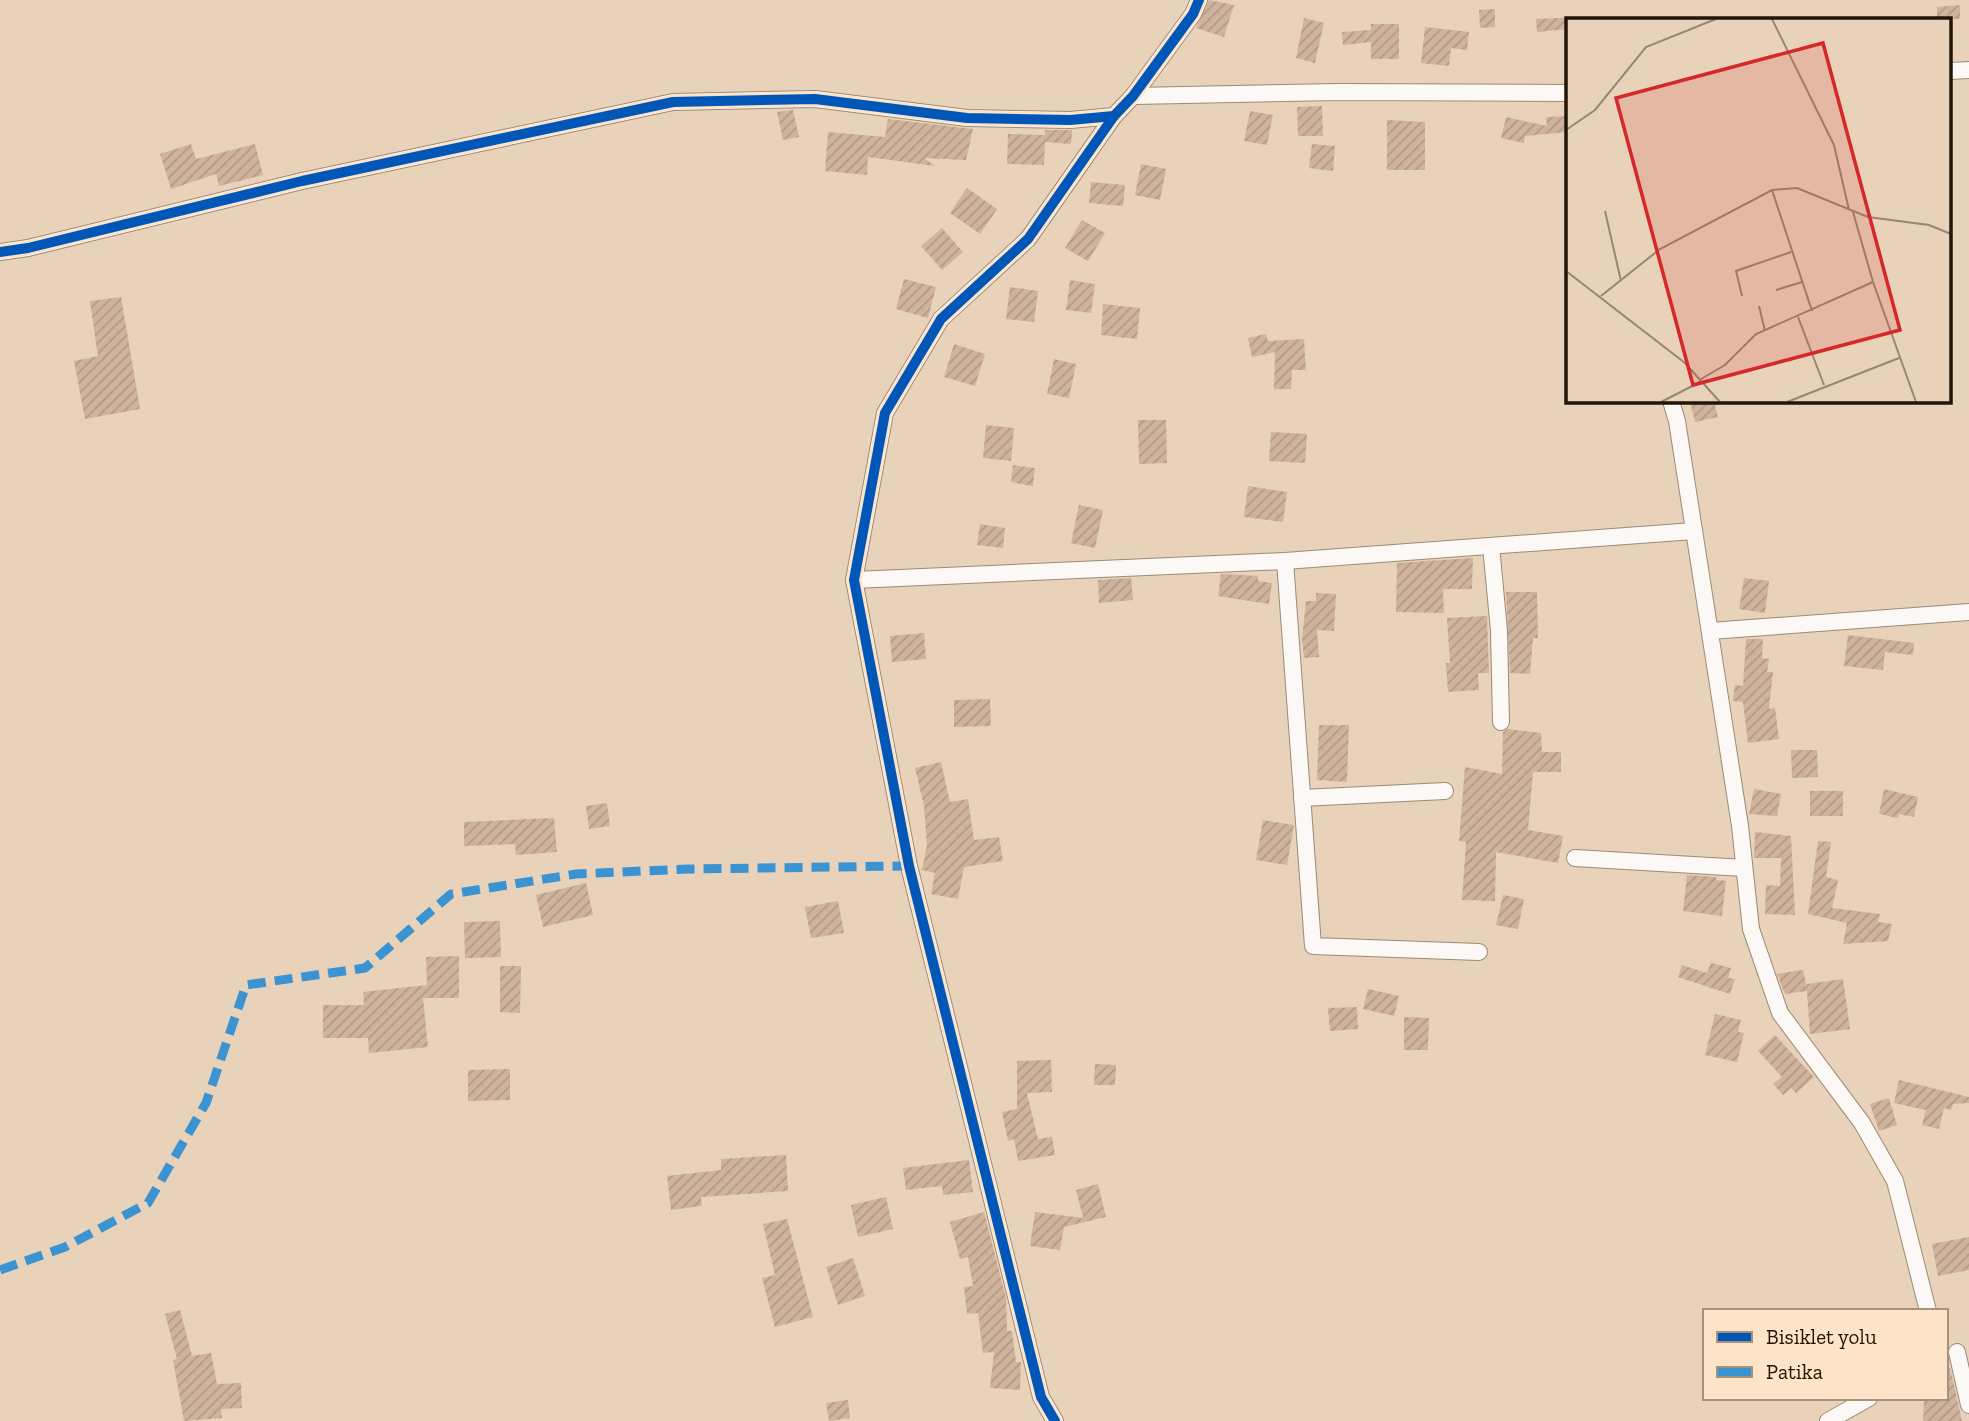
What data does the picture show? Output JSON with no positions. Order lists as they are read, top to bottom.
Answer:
{
  "legend": ["Bisiklet yolu", "Patika"]
}
